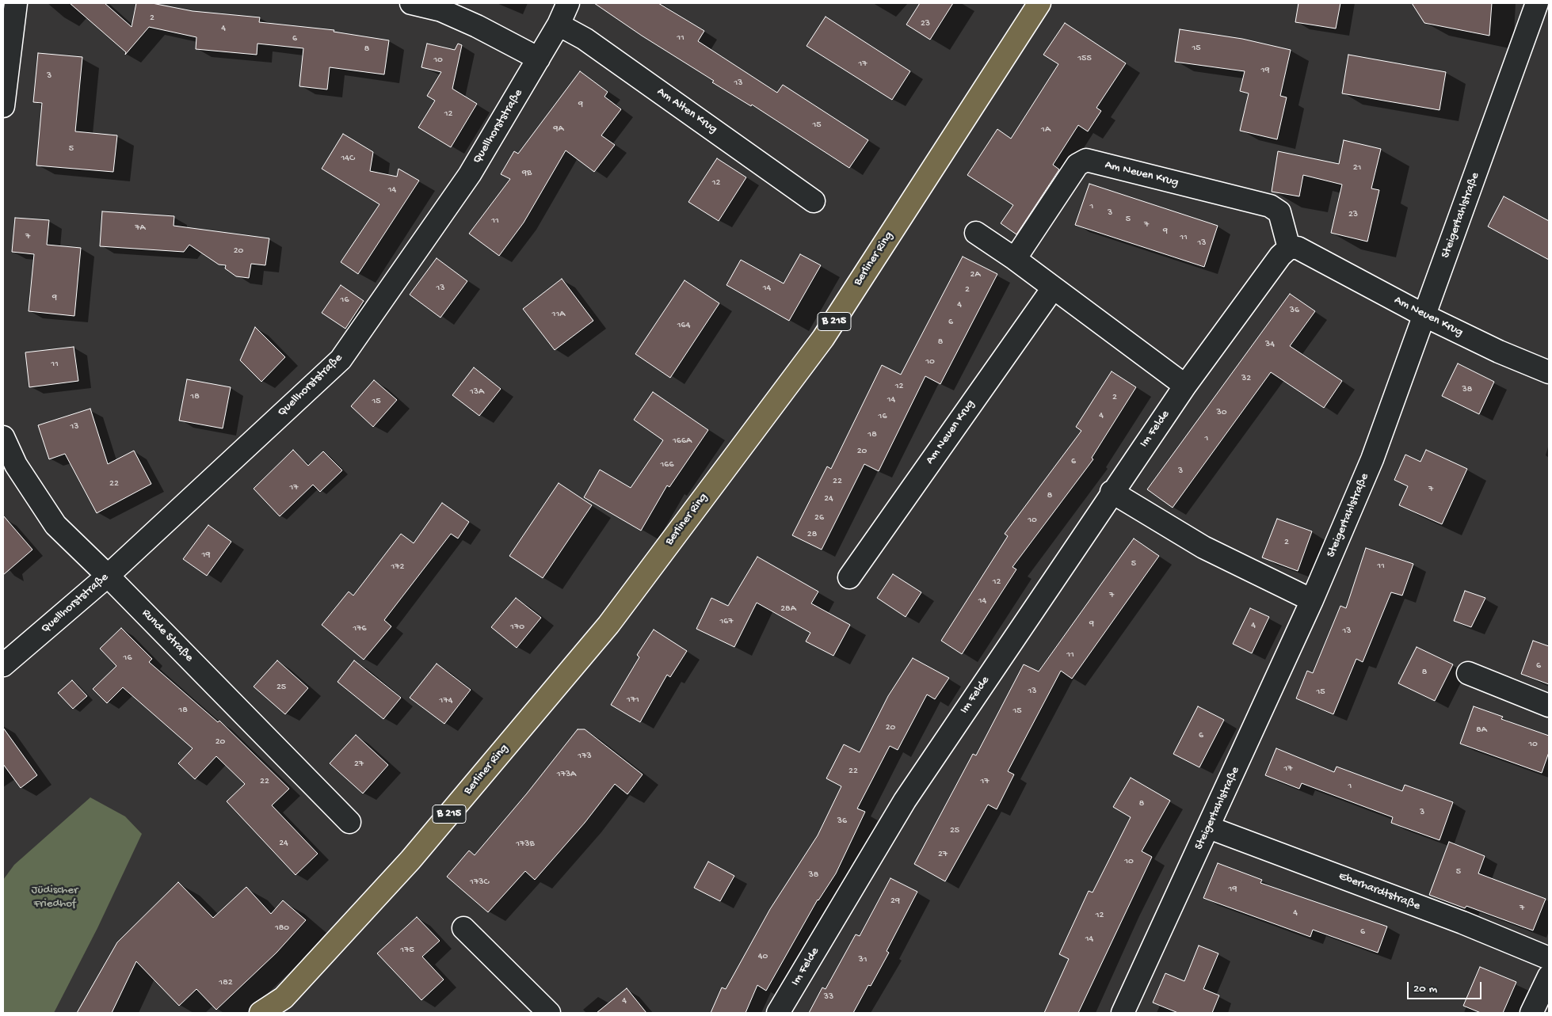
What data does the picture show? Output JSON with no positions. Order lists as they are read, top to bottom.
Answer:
{
  "streets": {
    "main road": ["Berliner Ring", "B 215"],
    "street": [
      "Am Alten Krug",
      "Quellhorststraße",
      "Am Neuen Krug",
      "Steigertahlstraße",
      "Im Felde",
      "Runde Straße",
      "Eberhardtstraße"
    ]
  },
  "crossings": [
    ["Am Alten Krug", "Quellhorststraße"],
    ["Quellhorststraße", "Runde Straße"],
    ["Am Neuen Krug", "Steigertahlstraße"],
    ["Steigertahlstraße", "Eberhardtstraße"]
  ],
  "parks": ["Jüdischer Friedhof"],
  "house_numbers": [
    "2",
    "23",
    "4",
    "11",
    "6",
    "15",
    "8",
    "155",
    "10",
    "17",
    "19",
    "3",
    "13",
    "9",
    "12",
    "15",
    "9A",
    "1A",
    "5",
    "14C",
    "21",
    "9B",
    "12",
    "14",
    "1",
    "3",
    "23",
    "5",
    "11",
    "7",
    "7A",
    "9",
    "7",
    "11",
    "13",
    "20",
    "2A",
    "13",
    "14",
    "2",
    "9",
    "16",
    "4",
    "36",
    "11A",
    "6",
    "164",
    "8",
    "34",
    "10",
    "11",
    "32",
    "12",
    "38",
    "13A",
    "18",
    "2",
    "14",
    "15",
    "30",
    "4",
    "16",
    "13",
    "18",
    "1",
    "166A",
    "20",
    "6",
    "166",
    "3",
    "22",
    "22",
    "17",
    "7",
    "8",
    "24",
    "26",
    "10",
    "28",
    "2",
    "19",
    "5",
    "11",
    "172",
    "12",
    "7",
    "14",
    "28A",
    "167",
    "9",
    "4",
    "170",
    "176",
    "13",
    "11",
    "16",
    "6",
    "8",
    "25",
    "13",
    "15",
    "171",
    "174",
    "18",
    "15",
    "20",
    "8A",
    "6",
    "20",
    "10",
    "173",
    "27",
    "17",
    "22",
    "173A",
    "22",
    "17",
    "1",
    "8",
    "3",
    "36",
    "25",
    "24",
    "173B",
    "27",
    "10",
    "5",
    "38",
    "173C",
    "19",
    "29",
    "7",
    "4",
    "12",
    "180",
    "6",
    "14",
    "175",
    "40",
    "31",
    "182",
    "33",
    "4"
  ],
  "scale_bar": "20 m"
}
